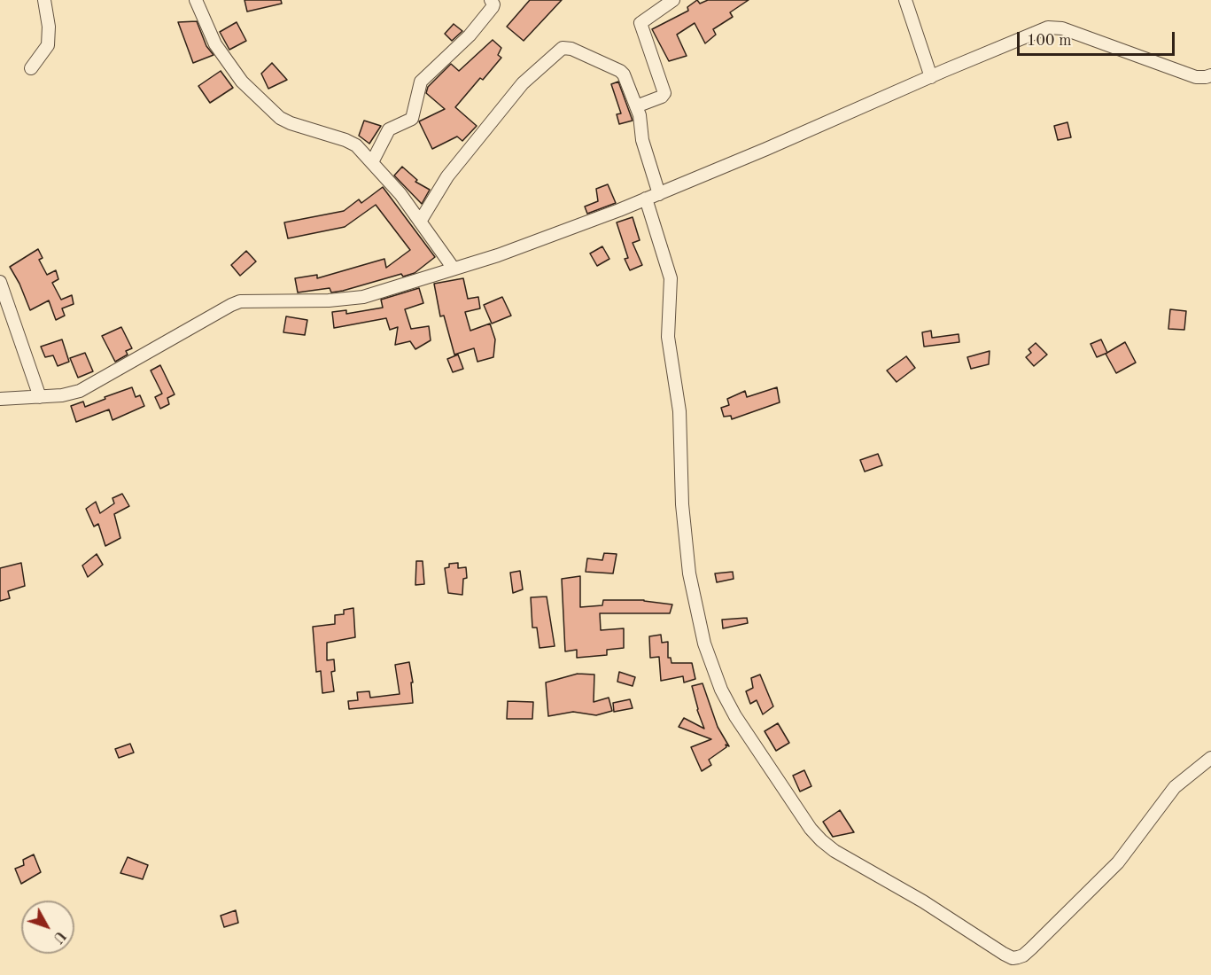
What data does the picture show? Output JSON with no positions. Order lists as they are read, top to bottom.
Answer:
{
  "scale_bar": "100 m",
  "north": "bottom right"
}
